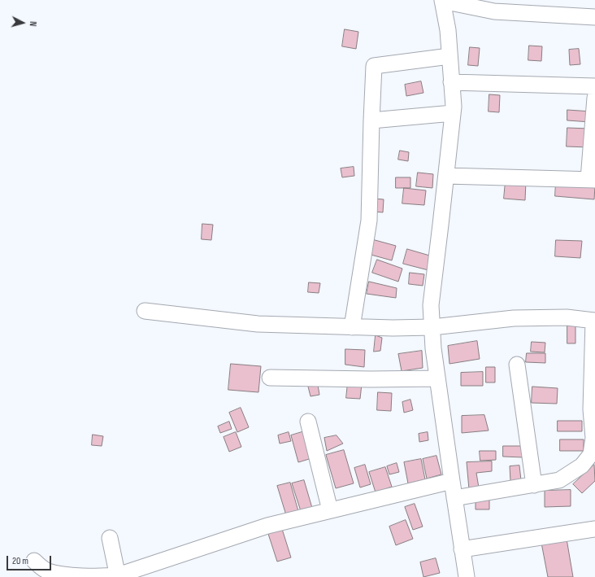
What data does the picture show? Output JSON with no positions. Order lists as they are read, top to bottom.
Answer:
{
  "scale_bar": "20 m",
  "north": "right"
}
